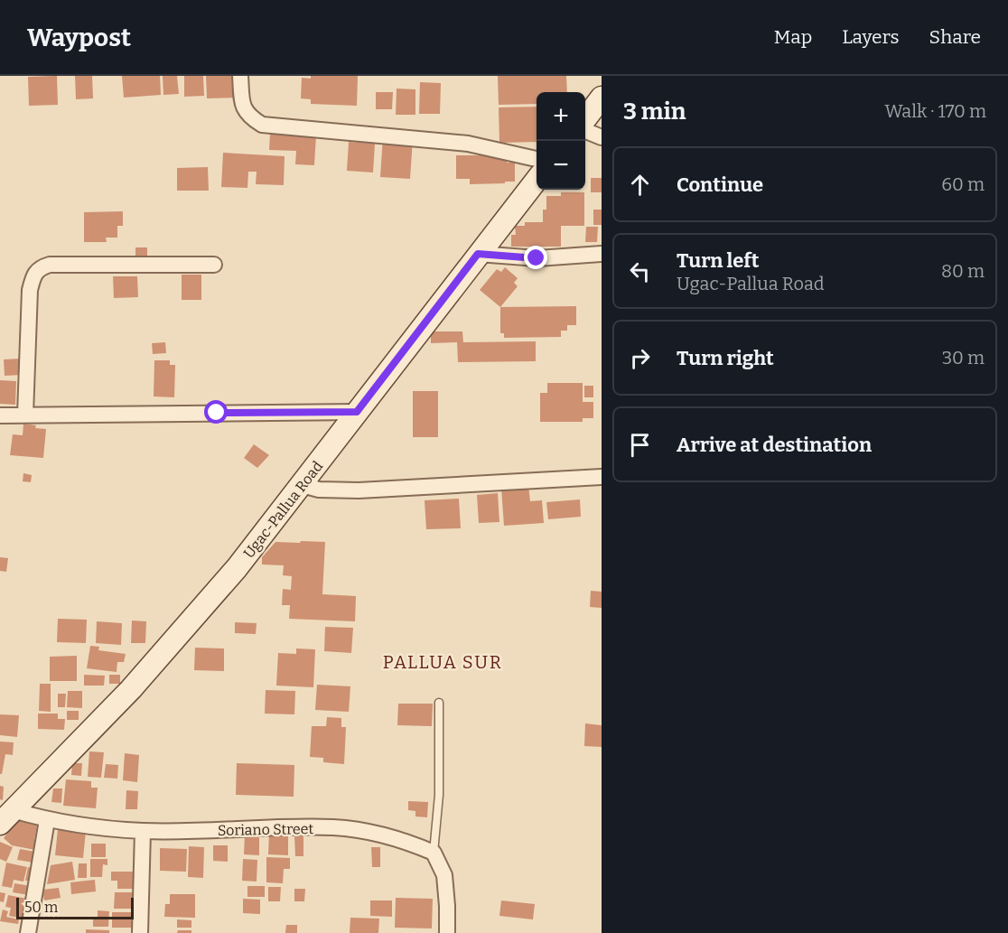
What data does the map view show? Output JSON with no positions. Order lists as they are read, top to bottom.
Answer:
{
  "streets": {
    "street": ["Ugac-Pallua Road", "Soriano Street"]
  },
  "crossings": [
    ["Ugac-Pallua Road", "Soriano Street"]
  ],
  "districts": ["PALLUA SUR"],
  "scale_bar": "50 m",
  "page": {
    "header": "Waypost",
    "nav": ["Map", "Layers", "Share"],
    "heading": ["3 min", "Walk · 170 m"],
    "map_buttons": ["+", "−"],
    "list": [
      ["Continue", "60 m"],
      ["Turn left", "Ugac-Pallua Road", "80 m"],
      ["Turn right", "30 m"],
      "Arrive at destination"
    ],
    "scale": "50 m"
  }
}
